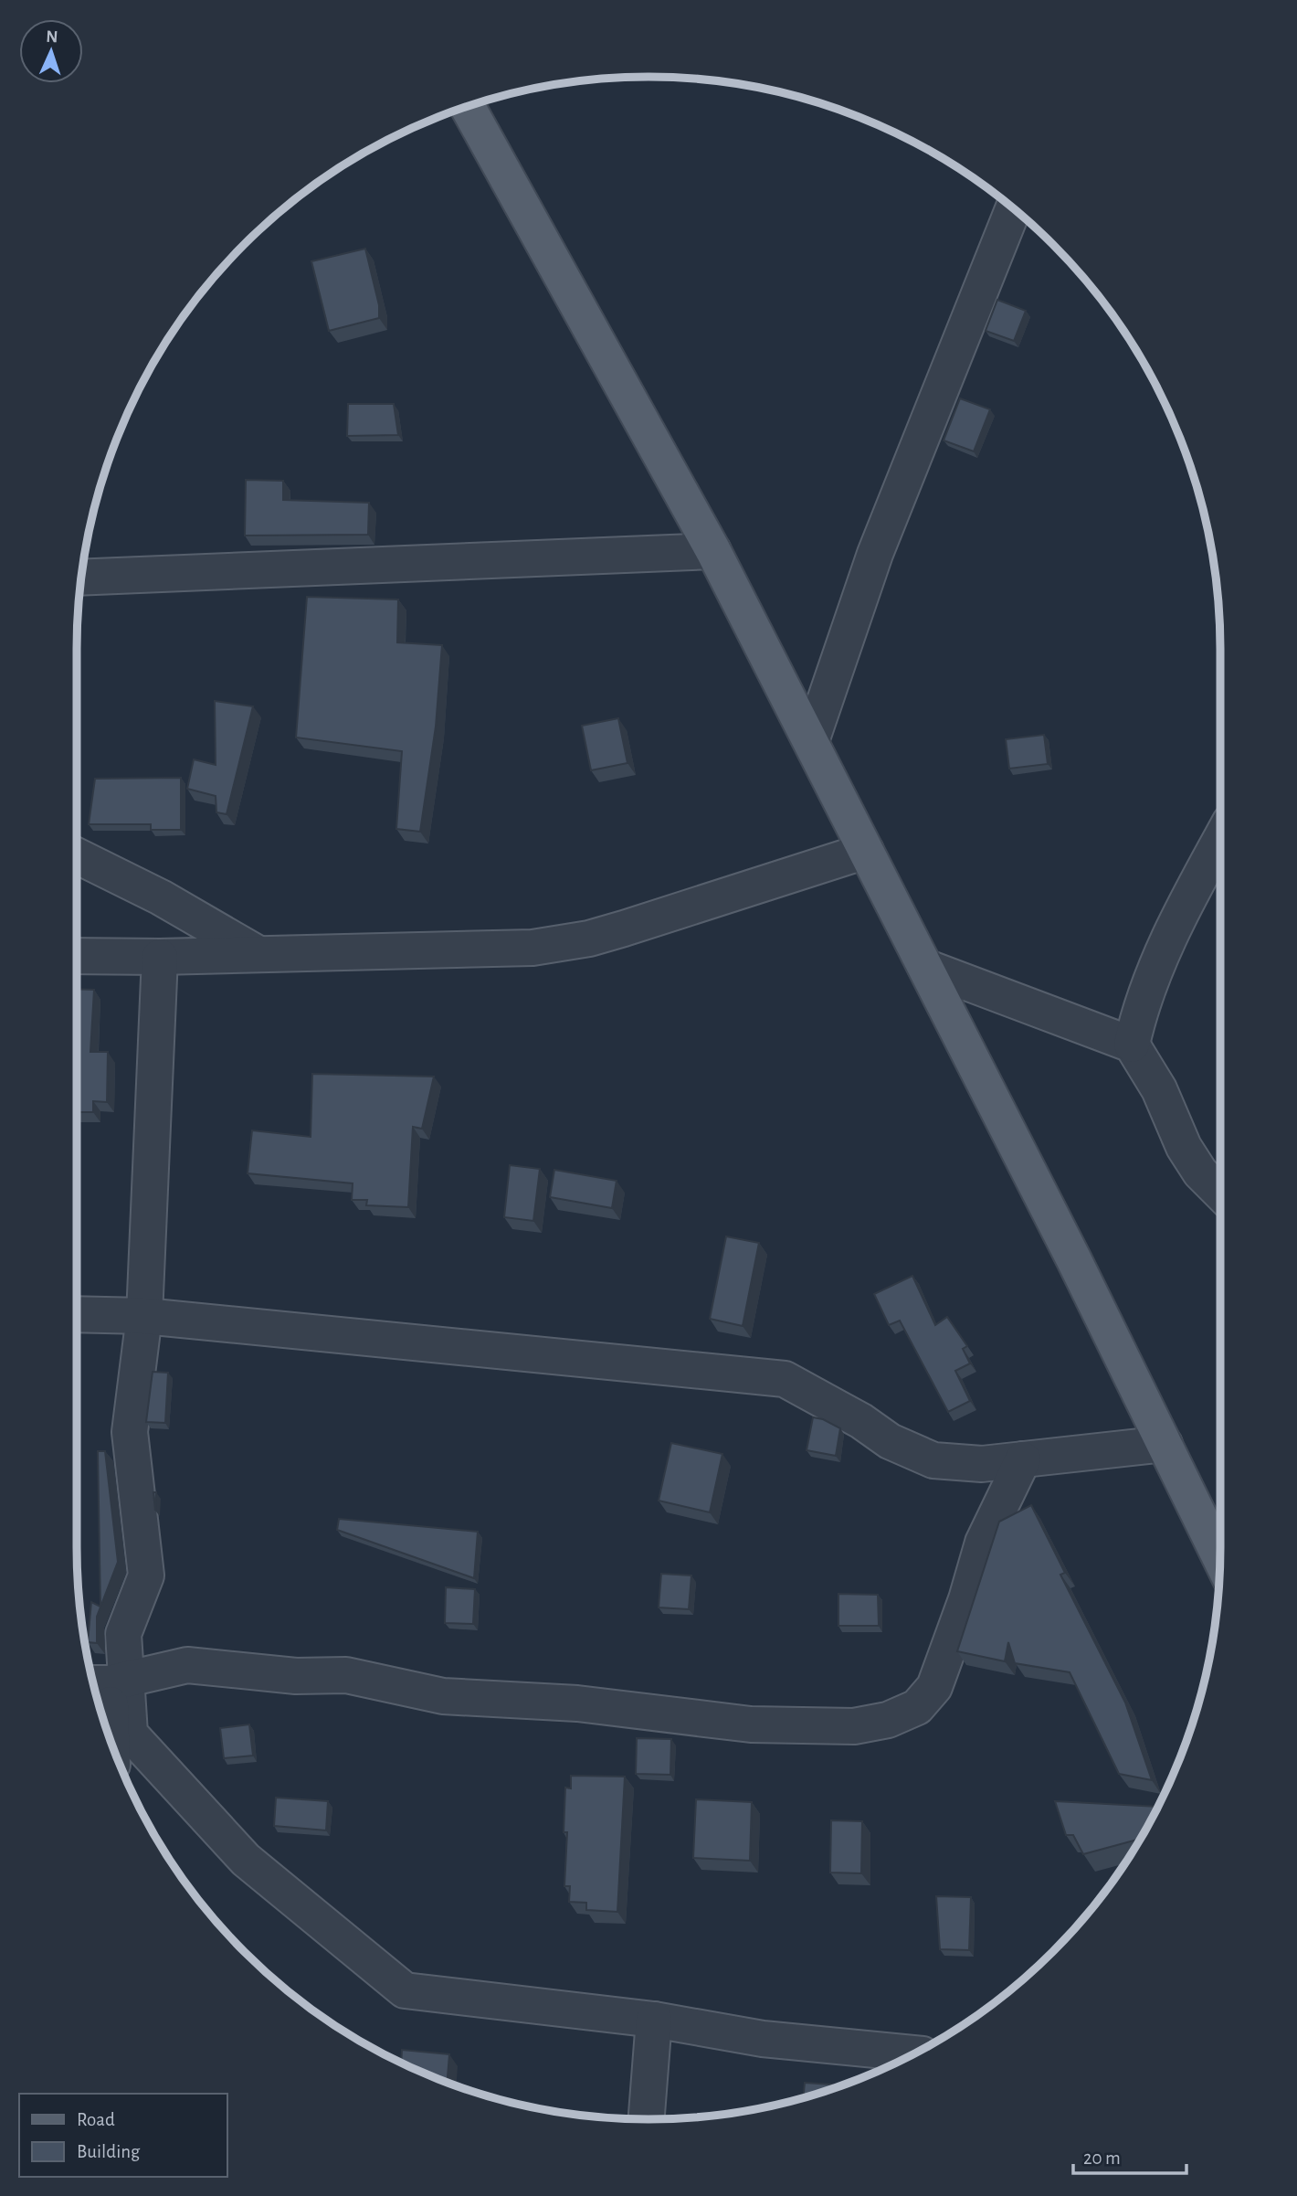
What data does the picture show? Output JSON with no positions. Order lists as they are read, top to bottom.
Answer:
{
  "legend": ["Road", "Building"],
  "scale_bar": "20 m",
  "north": "top"
}
